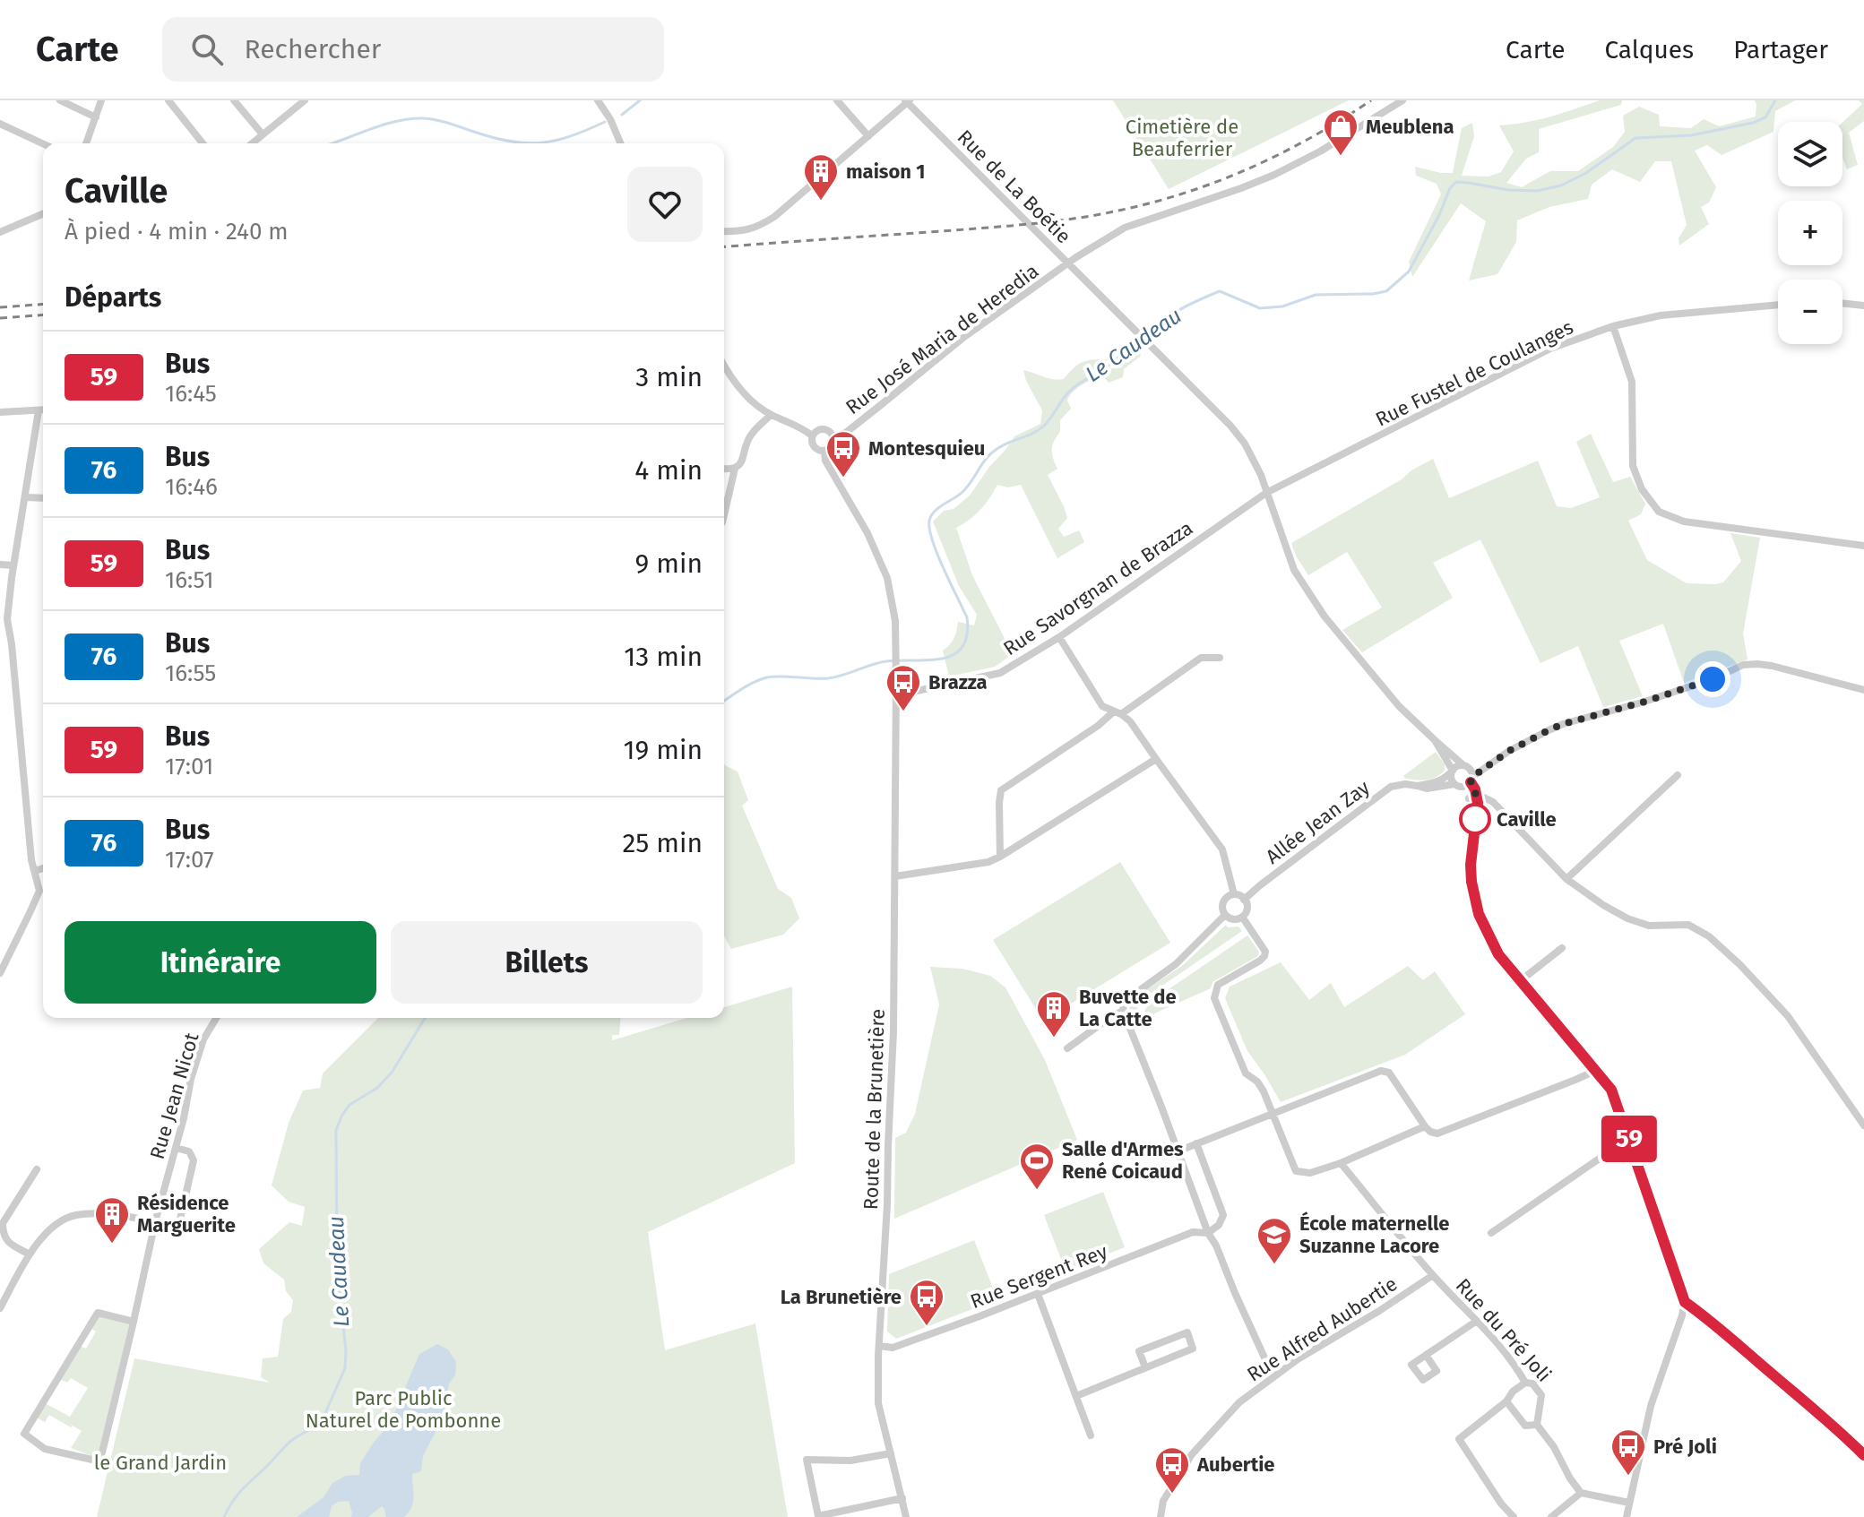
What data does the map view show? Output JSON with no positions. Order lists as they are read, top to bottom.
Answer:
{
  "streets": {
    "street": [
      "Rue de La Boétie",
      "Rue José Maria de Heredia",
      "Rue Fustel de Coulanges",
      "Rue Savorgnan de Brazza",
      "Allée Jean Zay",
      "Rue Jean Nicot",
      "Route de la Brunetière",
      "Rue Sergent Rey",
      "Rue Alfred Aubertie",
      "Rue du Pré Joli"
    ]
  },
  "crossings": [
    ["Rue de La Boétie", "Rue José Maria de Heredia"],
    ["Rue de La Boétie", "Rue Fustel de Coulanges"],
    ["Rue de La Boétie", "Rue Savorgnan de Brazza"],
    ["Rue José Maria de Heredia", "Route de la Brunetière"],
    ["Rue Fustel de Coulanges", "Rue Savorgnan de Brazza"],
    ["Rue Savorgnan de Brazza", "Route de la Brunetière"],
    ["Route de la Brunetière", "Rue Sergent Rey"],
    ["Rue Alfred Aubertie", "Rue du Pré Joli"]
  ],
  "water": ["Le Caudeau"],
  "parks": ["Cimetière de Beauferrier", "Parc Public Naturel de Pombonne", "le Grand Jardin"],
  "places": {
    "shop": ["Meublena"],
    "building": ["maison 1", "Buvette de La Catte", "Résidence Marguerite"],
    "bus stop": [
      "Montesquieu",
      "Brazza",
      "La Brunetière",
      "Pré Joli",
      "Aubertie"
    ],
    "other": ["Caville"],
    "sports": ["Salle d'Armes René Coicaud"],
    "school or university": ["École maternelle Suzanne Lacore"]
  },
  "lines": ["bus line 59"],
  "page": {
    "header": "Carte",
    "search": "Rechercher",
    "nav": ["Carte", "Calques", "Partager"],
    "on_map": "59",
    "map_buttons": ["+", "−"],
    "heading": [
      ["Caville", "À pied · 4 min · 240 m"],
      "Départs"
    ],
    "list": [
      {
        "mark": "59",
        "name": "Bus",
        "note": "16:45",
        "value": "3 min"
      },
      {
        "mark": "76",
        "name": "Bus",
        "note": "16:46",
        "value": "4 min"
      },
      {
        "mark": "59",
        "name": "Bus",
        "note": "16:51",
        "value": "9 min"
      },
      {
        "mark": "76",
        "name": "Bus",
        "note": "16:55",
        "value": "13 min"
      },
      {
        "mark": "59",
        "name": "Bus",
        "note": "17:01",
        "value": "19 min"
      },
      {
        "mark": "76",
        "name": "Bus",
        "note": "17:07",
        "value": "25 min"
      }
    ],
    "buttons": ["Itinéraire", "Billets"]
  }
}
